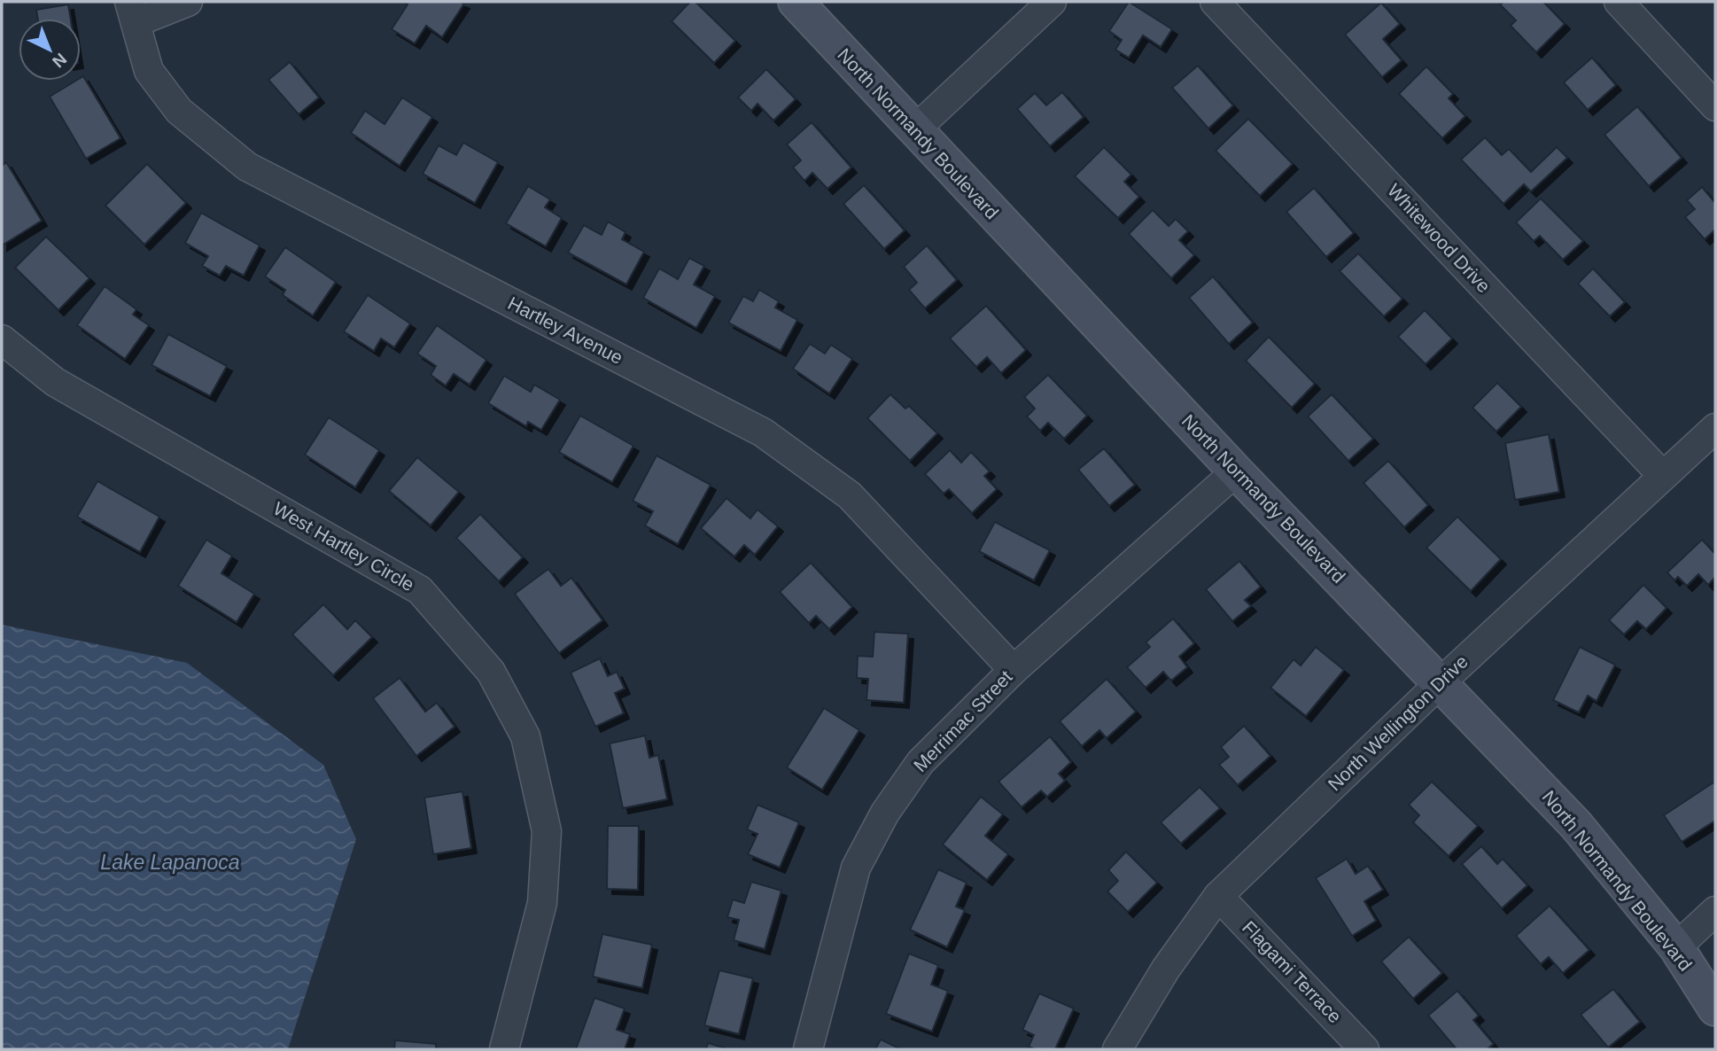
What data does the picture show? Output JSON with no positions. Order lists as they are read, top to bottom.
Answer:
{
  "streets": {
    "street": [
      "North Normandy Boulevard",
      "Whitewood Drive",
      "Hartley Avenue",
      "West Hartley Circle",
      "Merrimac Street",
      "North Wellington Drive",
      "Flagami Terrace"
    ]
  },
  "crossings": [
    ["North Normandy Boulevard", "Merrimac Street"],
    ["North Normandy Boulevard", "North Wellington Drive"],
    ["Whitewood Drive", "North Wellington Drive"],
    ["Hartley Avenue", "Merrimac Street"],
    ["North Wellington Drive", "Flagami Terrace"]
  ],
  "water": ["Lake Lapanoca"],
  "north": "bottom right"
}
